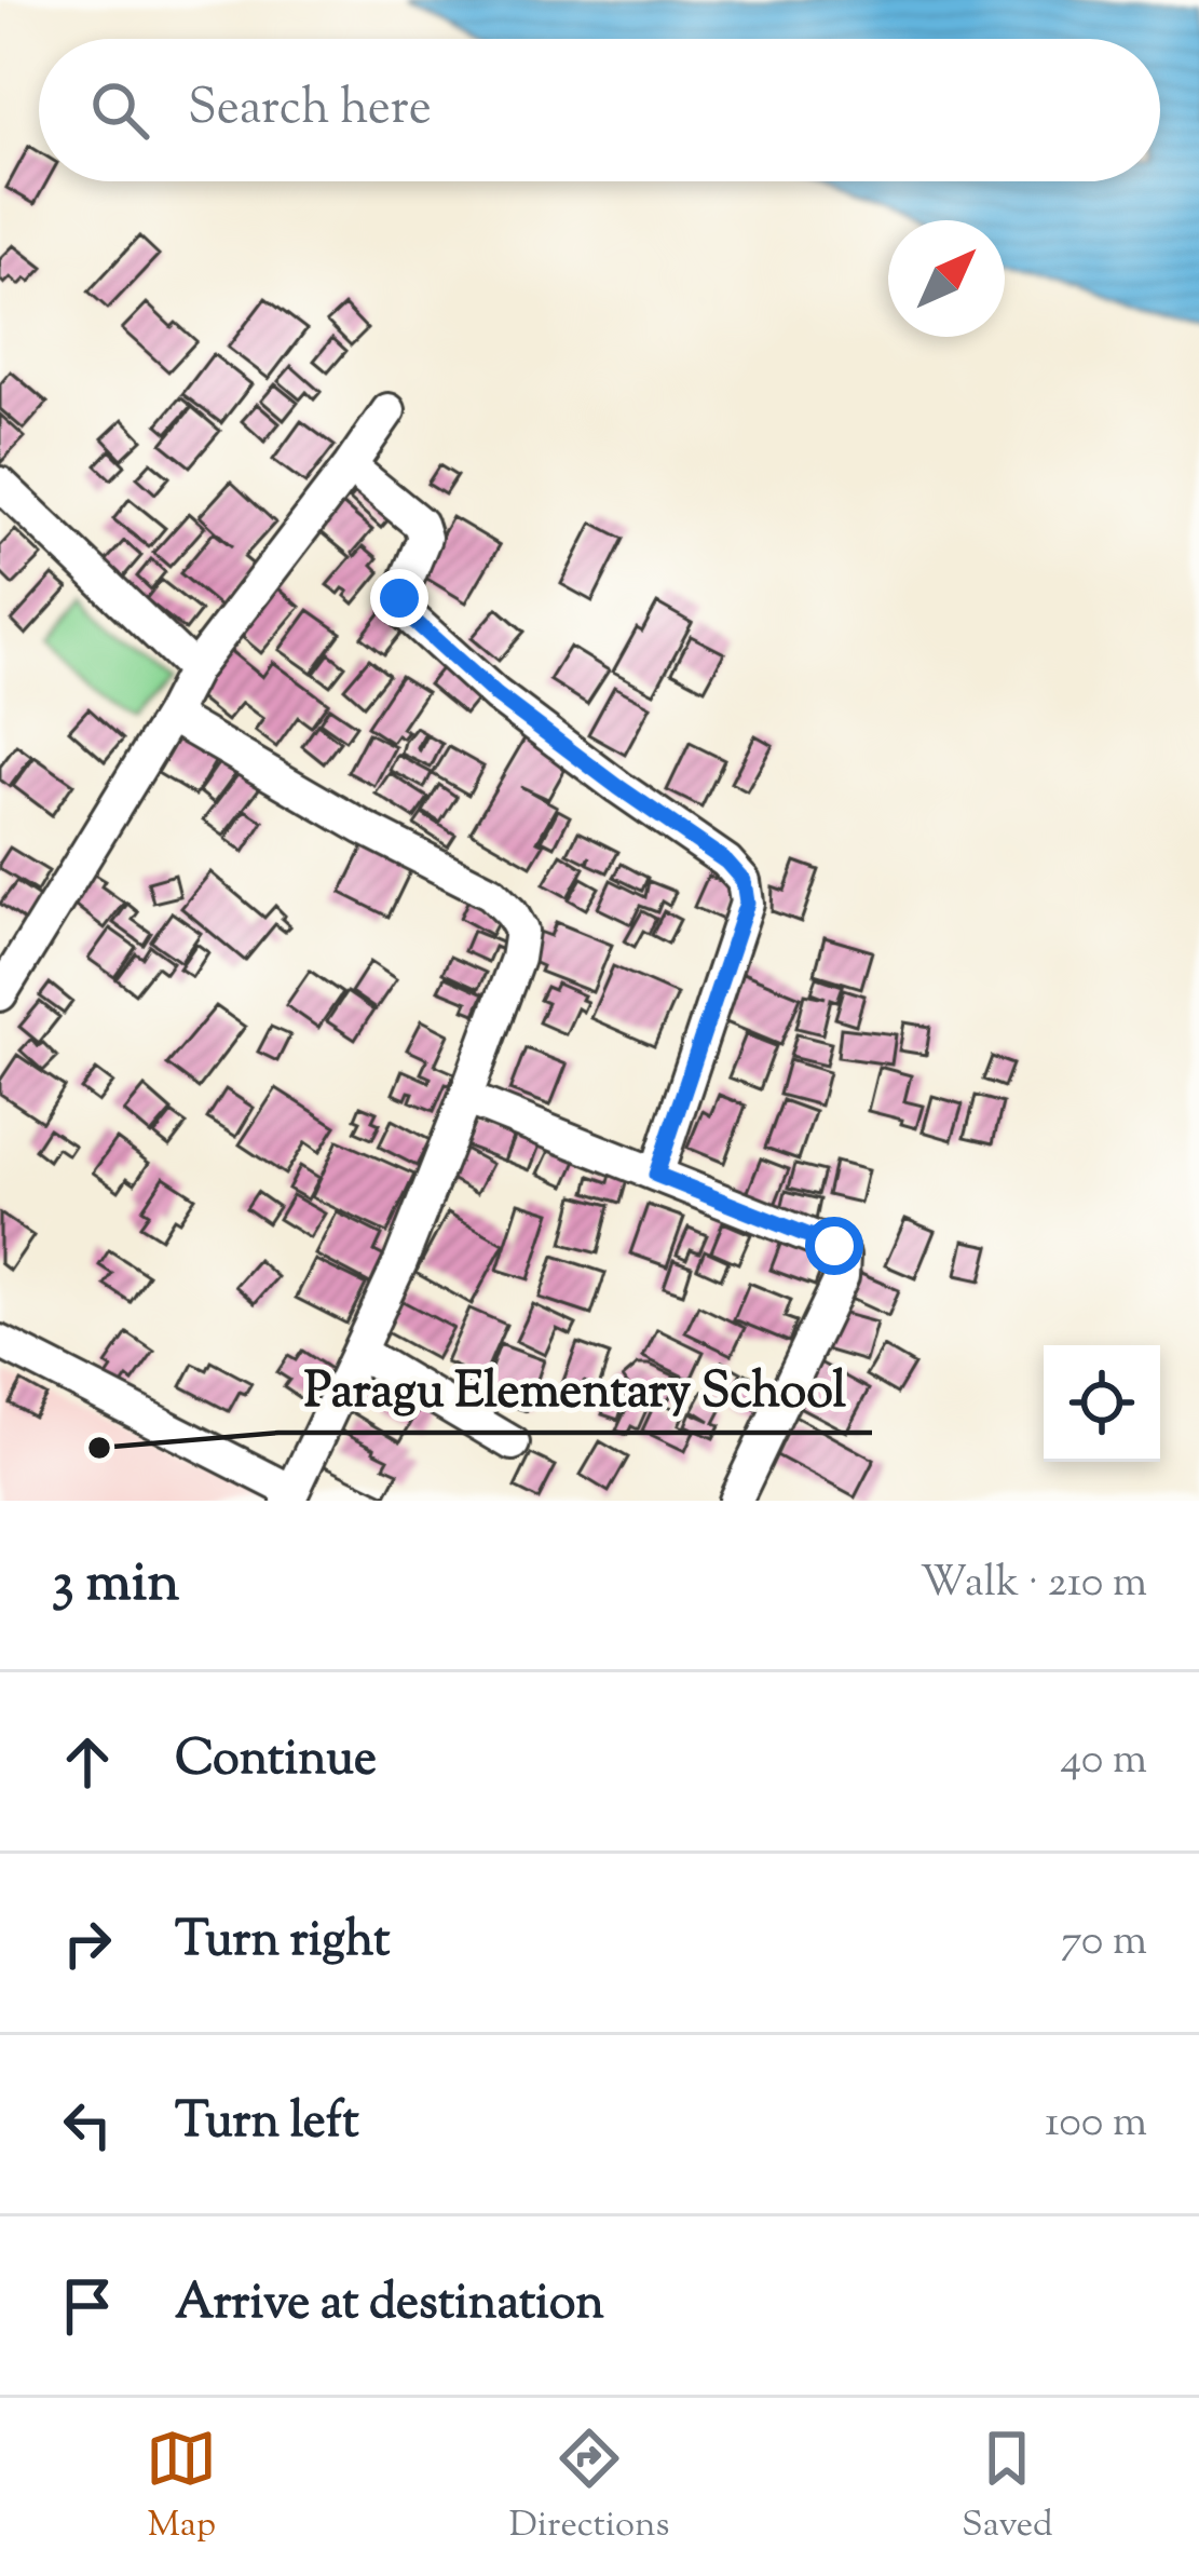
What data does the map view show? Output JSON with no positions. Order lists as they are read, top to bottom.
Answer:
{
  "places": ["Paragu Elementary School"],
  "north": "top right",
  "page": {
    "search": "Search here",
    "heading": ["3 min", "Walk · 210 m"],
    "list": [
      ["Continue", "40 m"],
      ["Turn right", "70 m"],
      ["Turn left", "100 m"],
      "Arrive at destination"
    ],
    "nav": ["Map", "Directions", "Saved"]
  }
}
